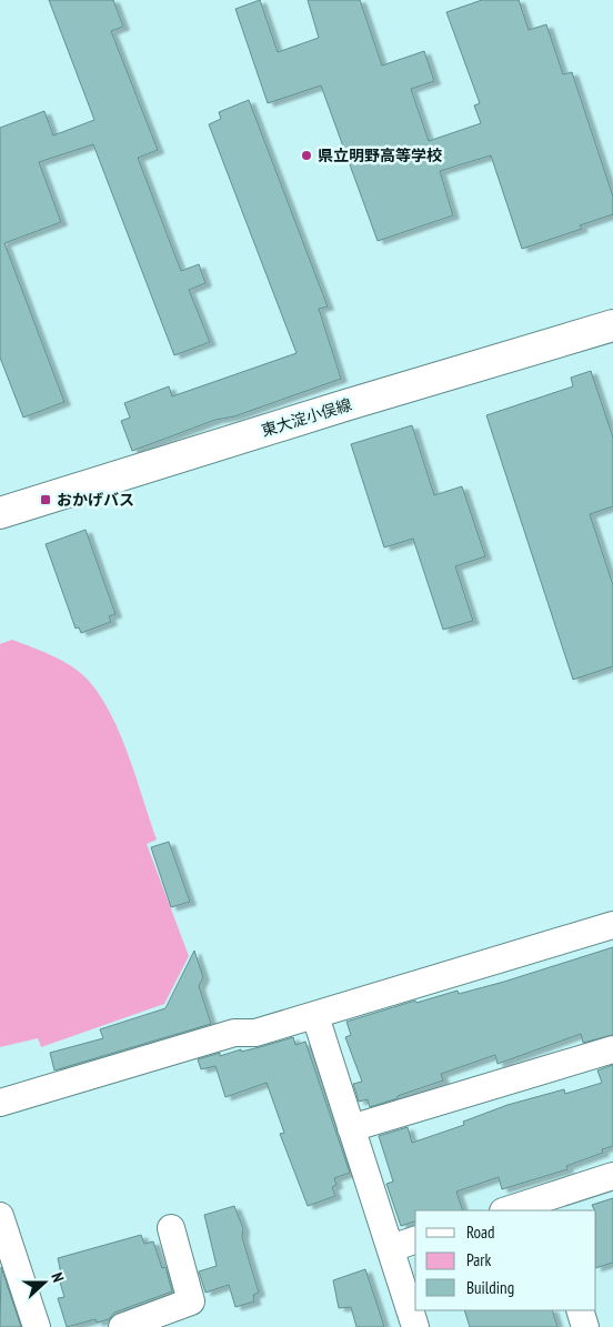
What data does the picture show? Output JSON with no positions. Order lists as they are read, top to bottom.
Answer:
{
  "streets": {
    "main road": ["東大淀小俣線"]
  },
  "places": {
    "other": ["県立明野高等学校"],
    "transit": ["おかげバス"]
  },
  "legend": ["Road", "Park", "Building"],
  "north": "right"
}
